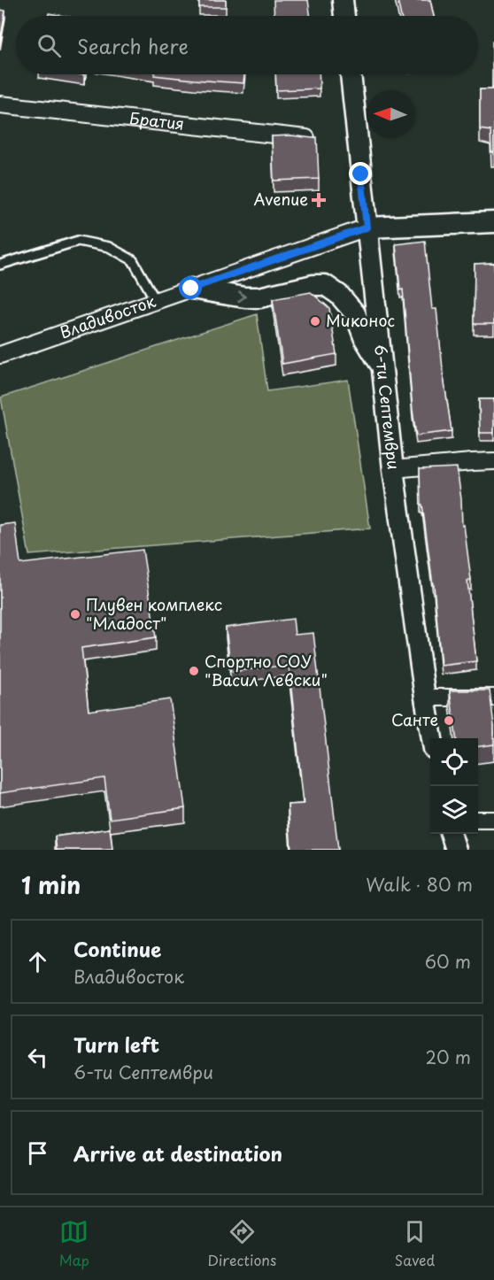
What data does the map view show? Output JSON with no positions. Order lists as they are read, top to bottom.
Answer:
{
  "streets": {
    "street": ["Братия", "Владивосток", "6-ти Септември"]
  },
  "crossings": [
    ["Владивосток", "6-ти Септември"]
  ],
  "places": {
    "health": ["Avenue"],
    "other": [
      "Миконос",
      "Плувен комплекс \"Младост\"",
      "Спортно СОУ \"Васил Левски\"",
      "Санте"
    ]
  },
  "north": "left",
  "page": {
    "search": "Search here",
    "heading": ["1 min", "Walk · 80 m"],
    "list": [
      ["Continue", "Владивосток", "60 m"],
      ["Turn left", "6-ти Септември", "20 m"],
      "Arrive at destination"
    ],
    "nav": ["Map", "Directions", "Saved"]
  }
}
